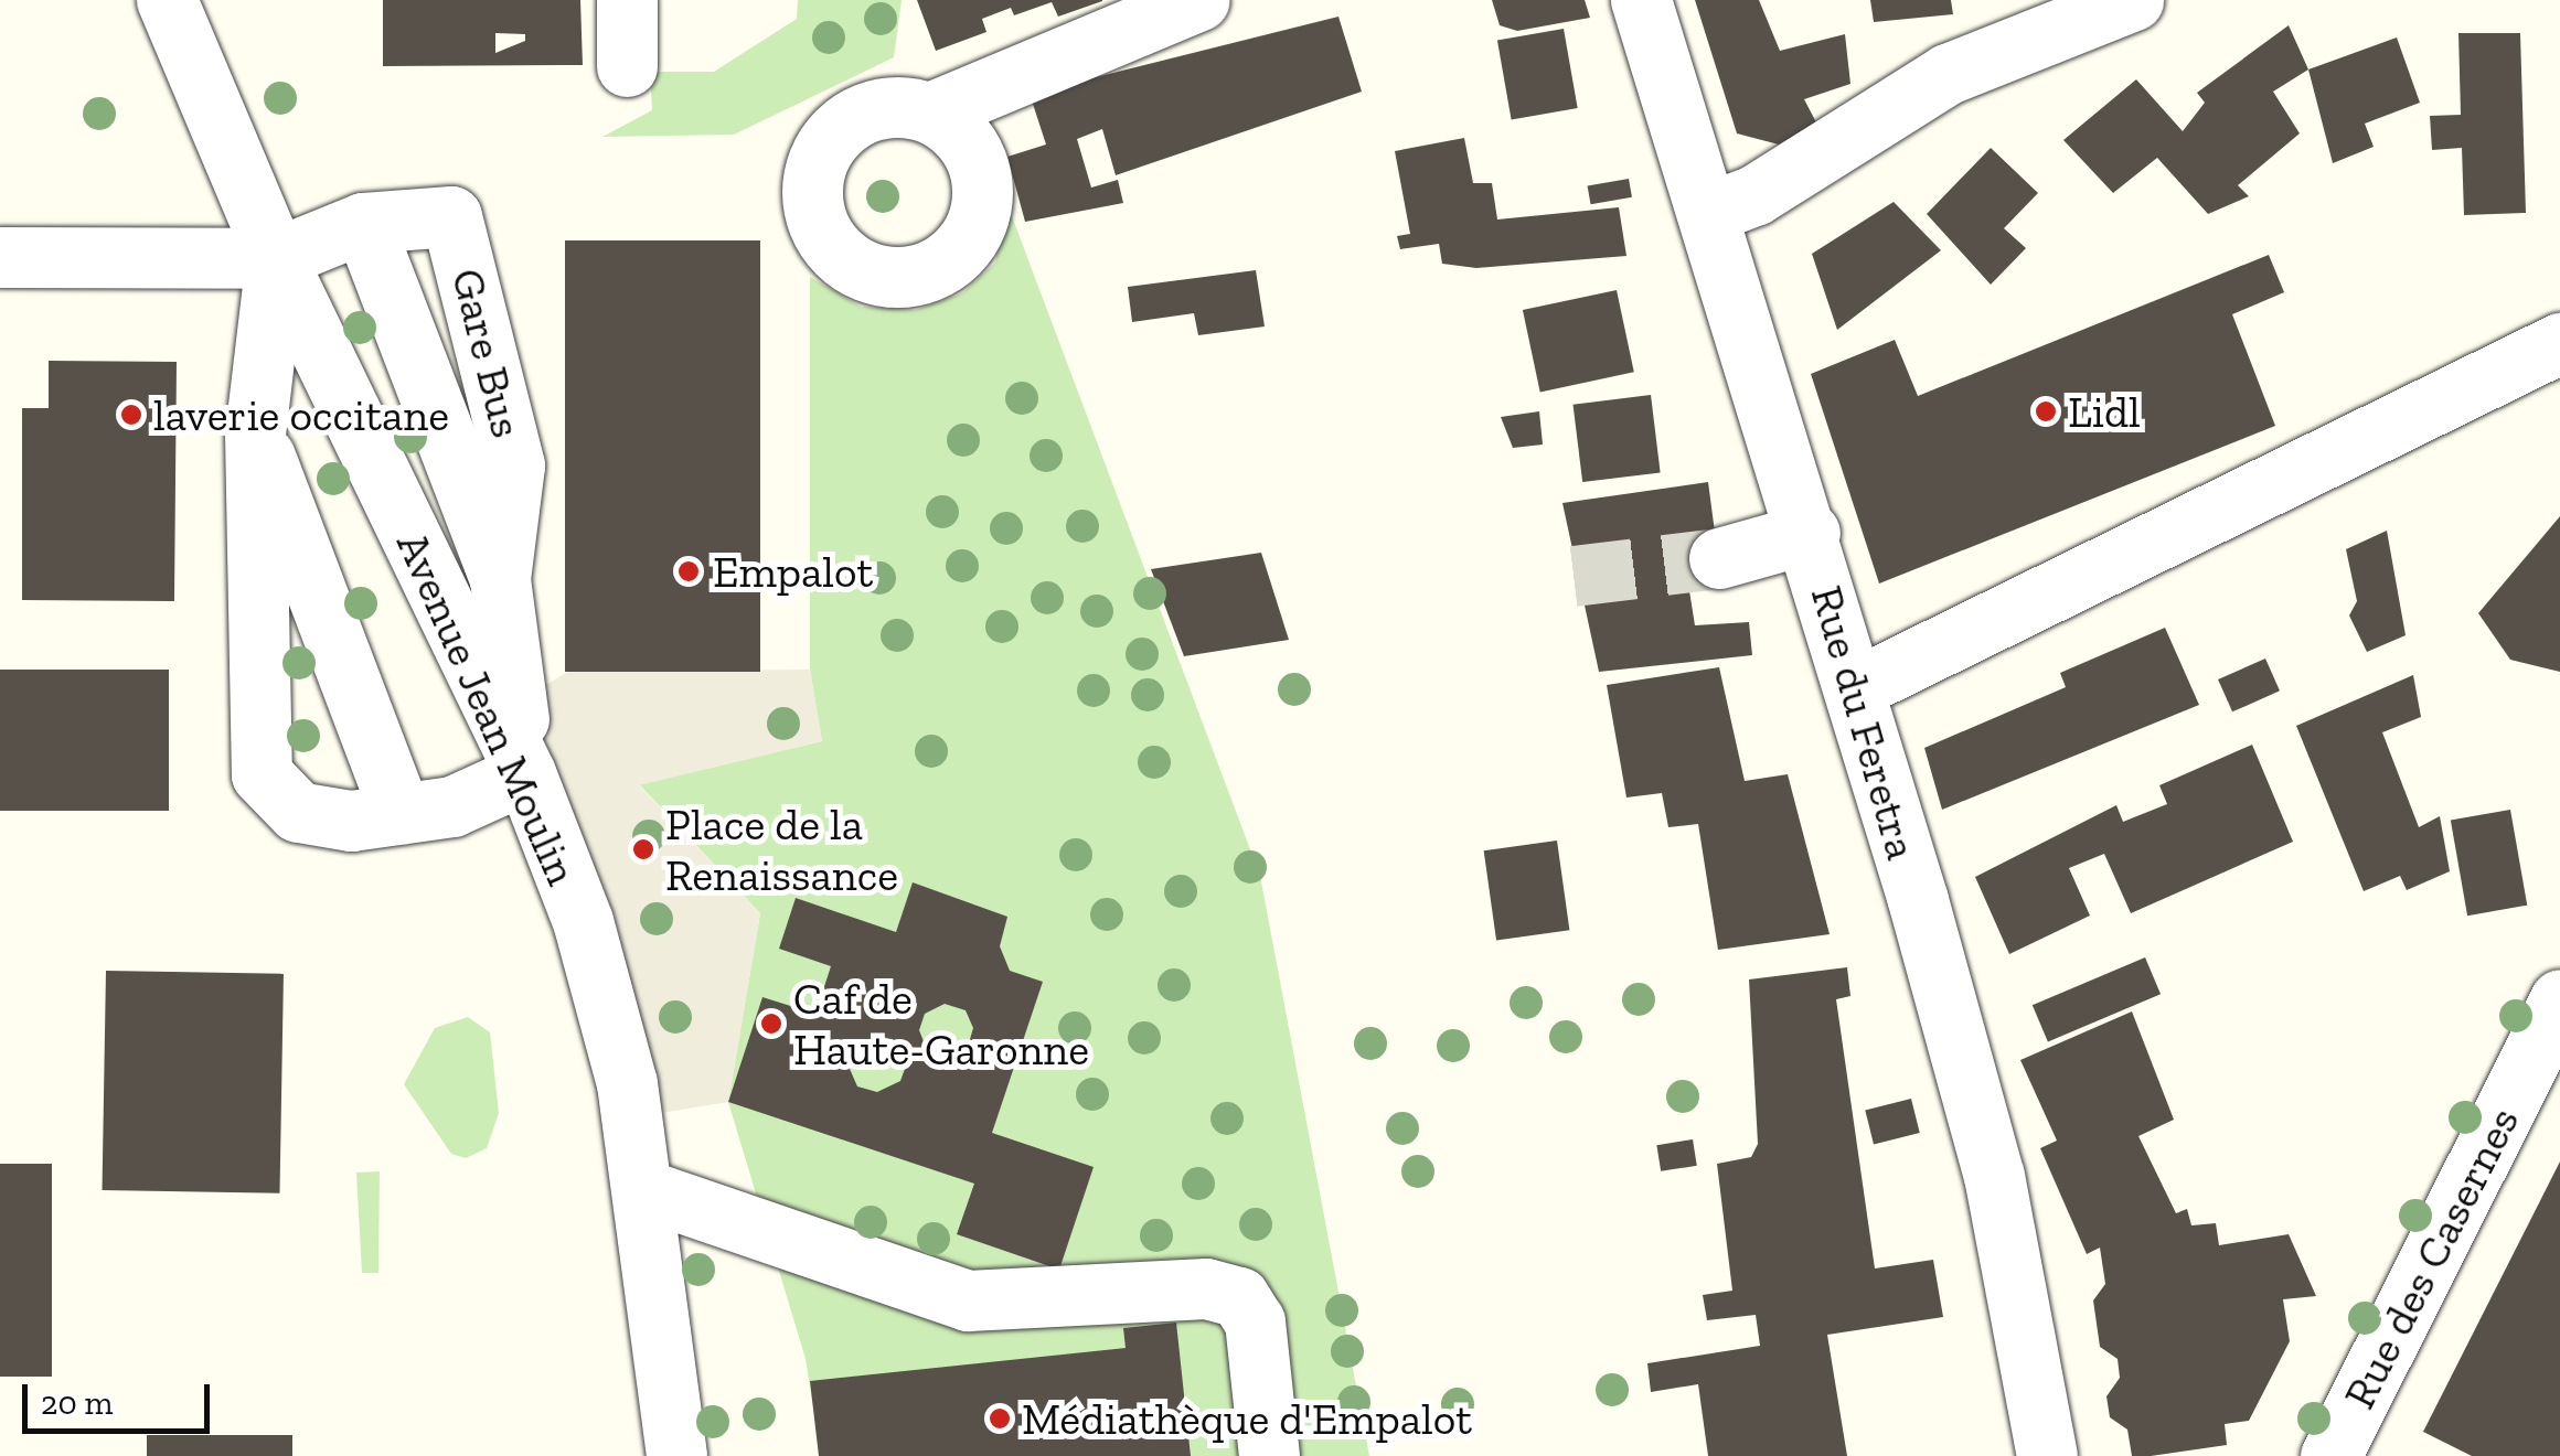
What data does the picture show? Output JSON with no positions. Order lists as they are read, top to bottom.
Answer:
{
  "streets": {
    "street": [
      "Gare Bus",
      "Avenue Jean Moulin",
      "Rue du Feretra",
      "Rue des Casernes"
    ]
  },
  "crossings": [
    ["Gare Bus", "Avenue Jean Moulin"]
  ],
  "places": [
    "Lidl",
    "laverie occitane",
    "Empalot",
    "Place de la Renaissance",
    "Caf de Haute-Garonne",
    "Médiathèque d'Empalot"
  ],
  "scale_bar": "20 m"
}
